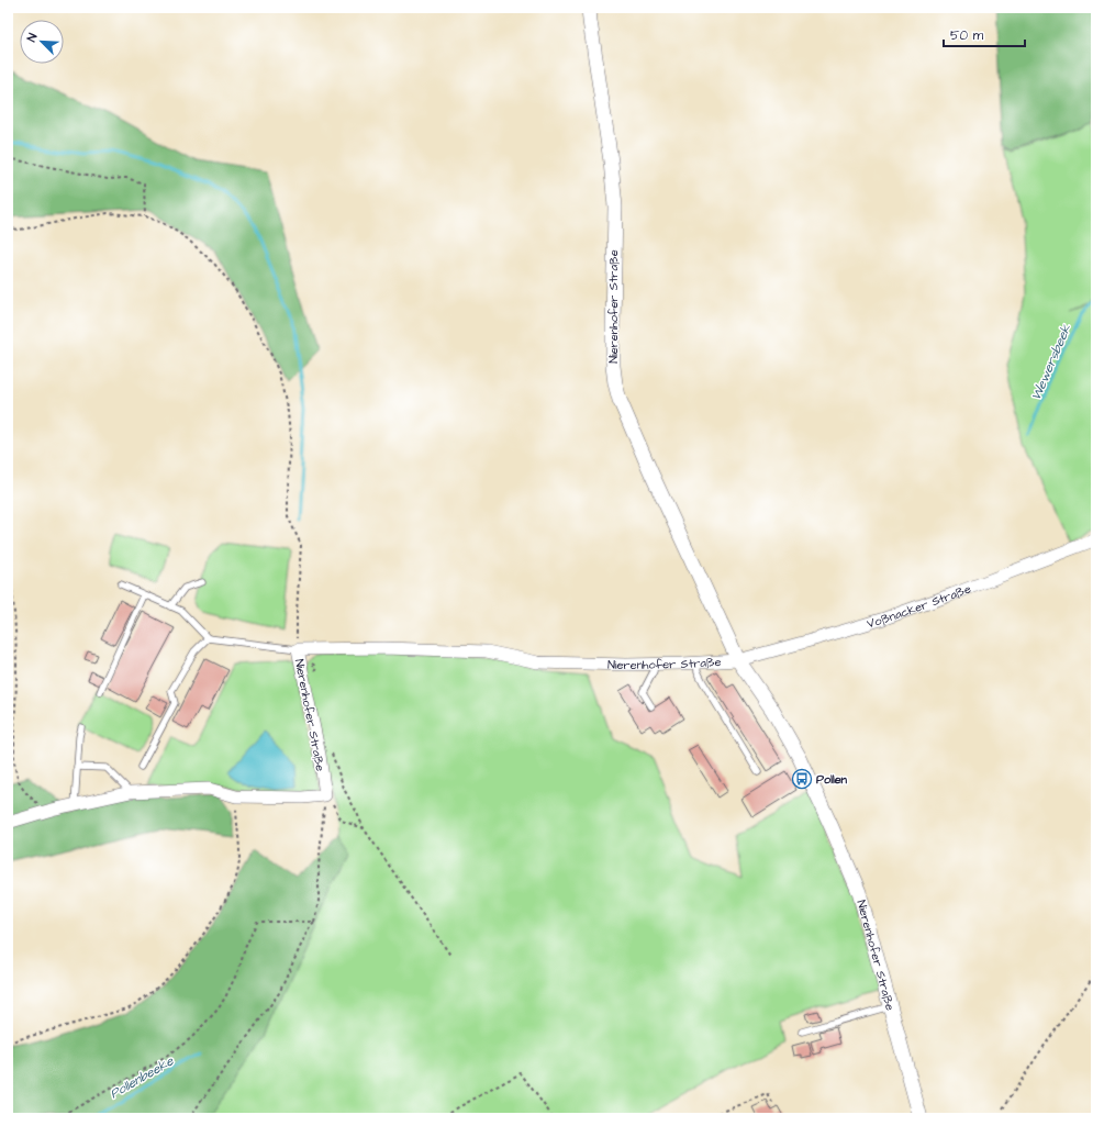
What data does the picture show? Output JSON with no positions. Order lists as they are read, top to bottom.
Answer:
{
  "streets": {
    "street": ["Nierenhofer Straße", "Voßnacker Straße"]
  },
  "crossings": [
    ["Nierenhofer Straße", "Voßnacker Straße"]
  ],
  "water": ["Wewersbeek", "Pollenbeeke"],
  "places": {
    "bus stop": ["Pollen"]
  },
  "scale_bar": "50 m",
  "north": "top left"
}
